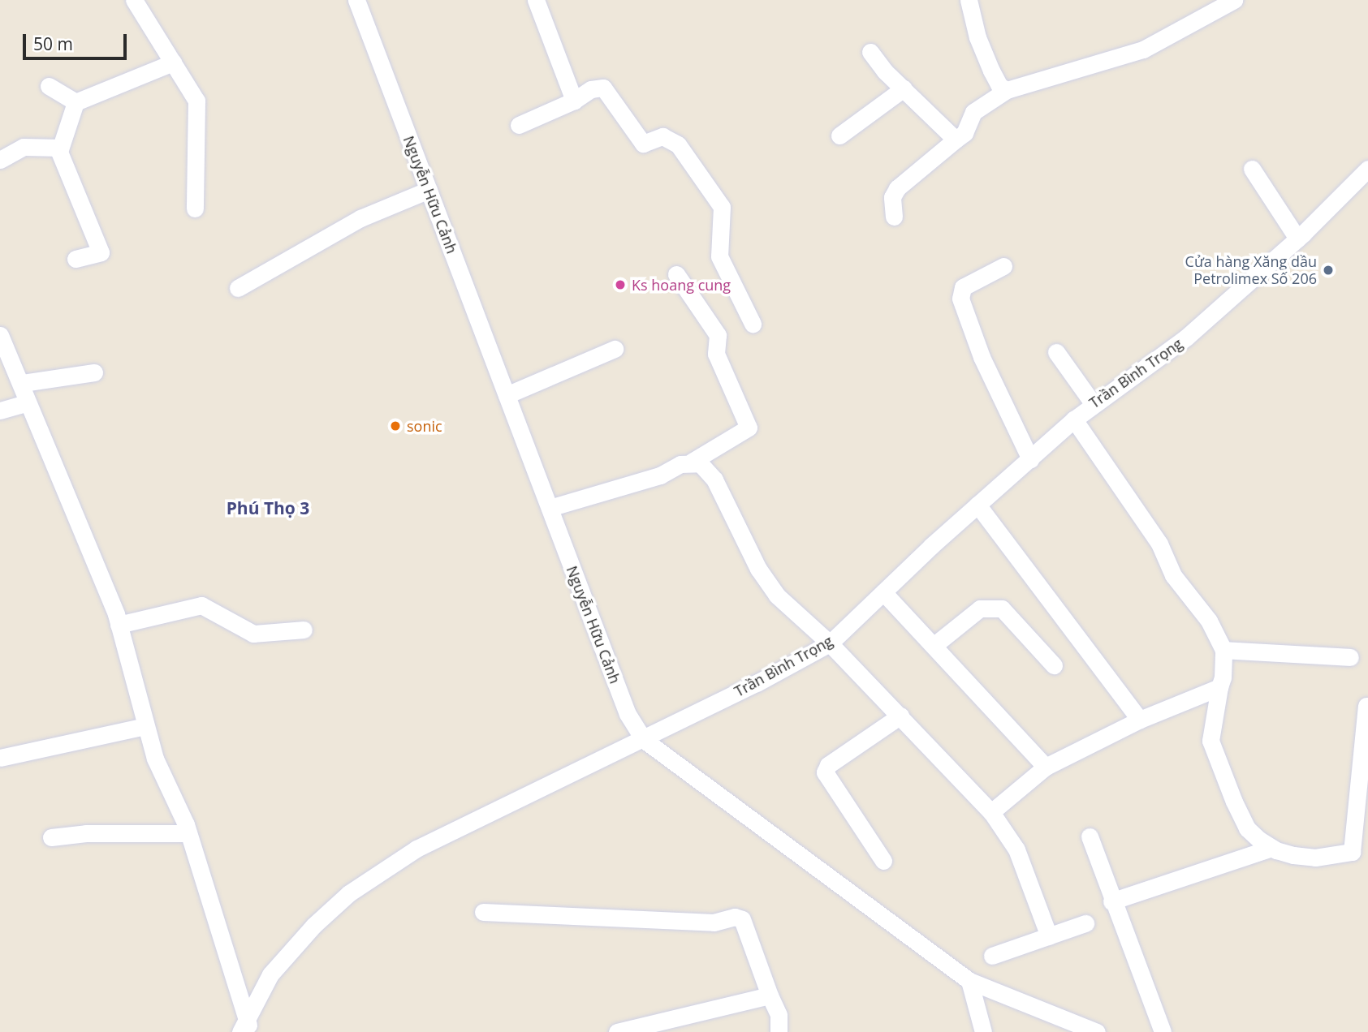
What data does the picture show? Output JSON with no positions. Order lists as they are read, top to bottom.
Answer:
{
  "streets": {
    "street": ["Nguyễn Hữu Cảnh", "Trần Bình Trọng"]
  },
  "crossings": [
    ["Nguyễn Hữu Cảnh", "Trần Bình Trọng"]
  ],
  "districts": ["Phú Thọ 3"],
  "places": ["Cửa hàng Xăng dầu Petrolimex Số 206", "Ks hoang cung", "sonic"],
  "scale_bar": "50 m"
}
